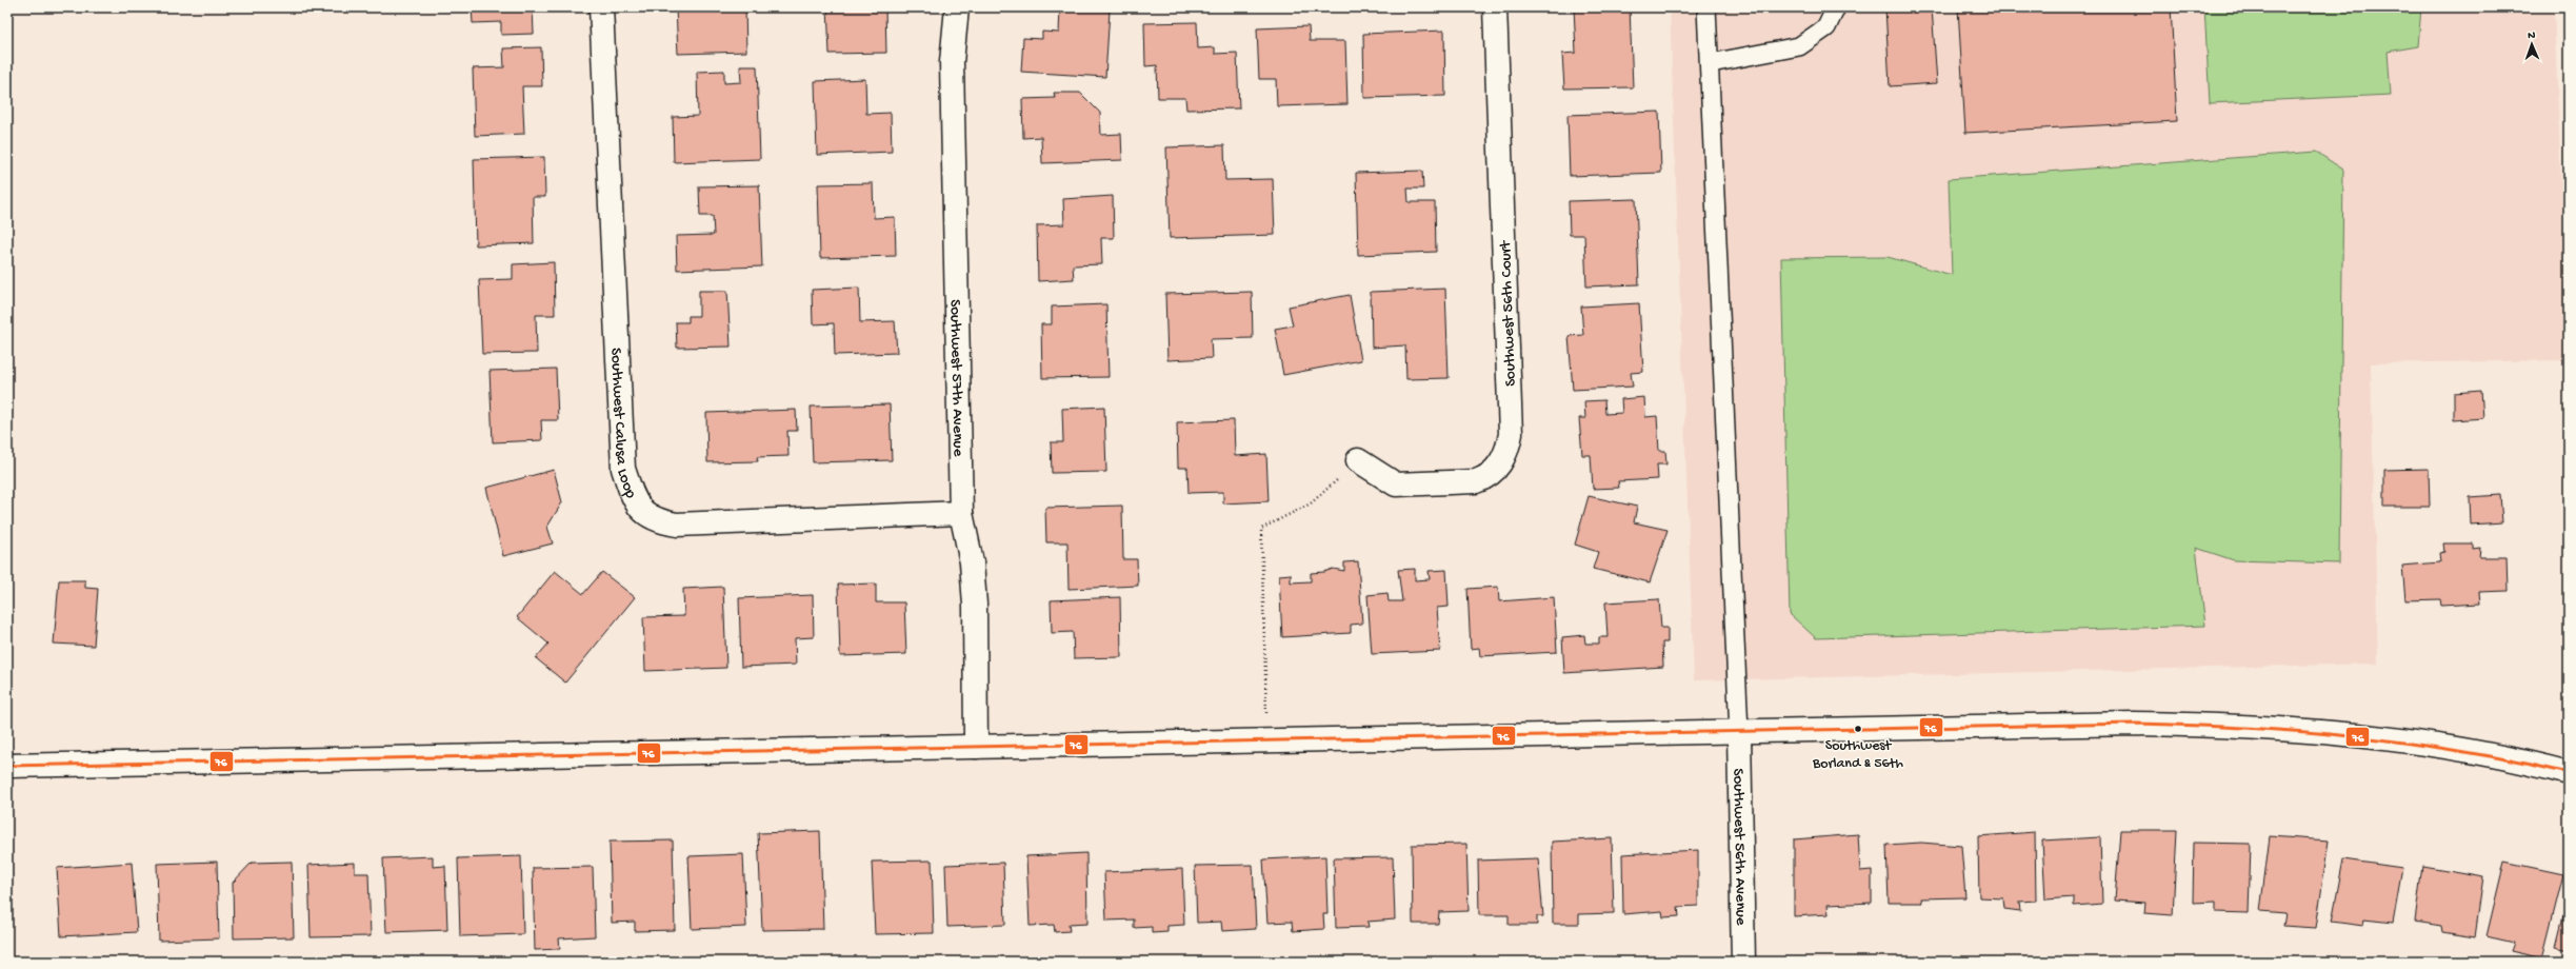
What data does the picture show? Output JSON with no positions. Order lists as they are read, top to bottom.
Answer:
{
  "streets": {
    "main road": [
      "Southwest 56th Court",
      "Southwest 57th Avenue",
      "Southwest Calusa Loop",
      "Southwest 56th Avenue"
    ]
  },
  "crossings": [
    ["Southwest 57th Avenue", "Southwest Calusa Loop"]
  ],
  "places": ["Southwest Borland & 56th"],
  "lines": ["transit line 76"],
  "north": "top"
}
